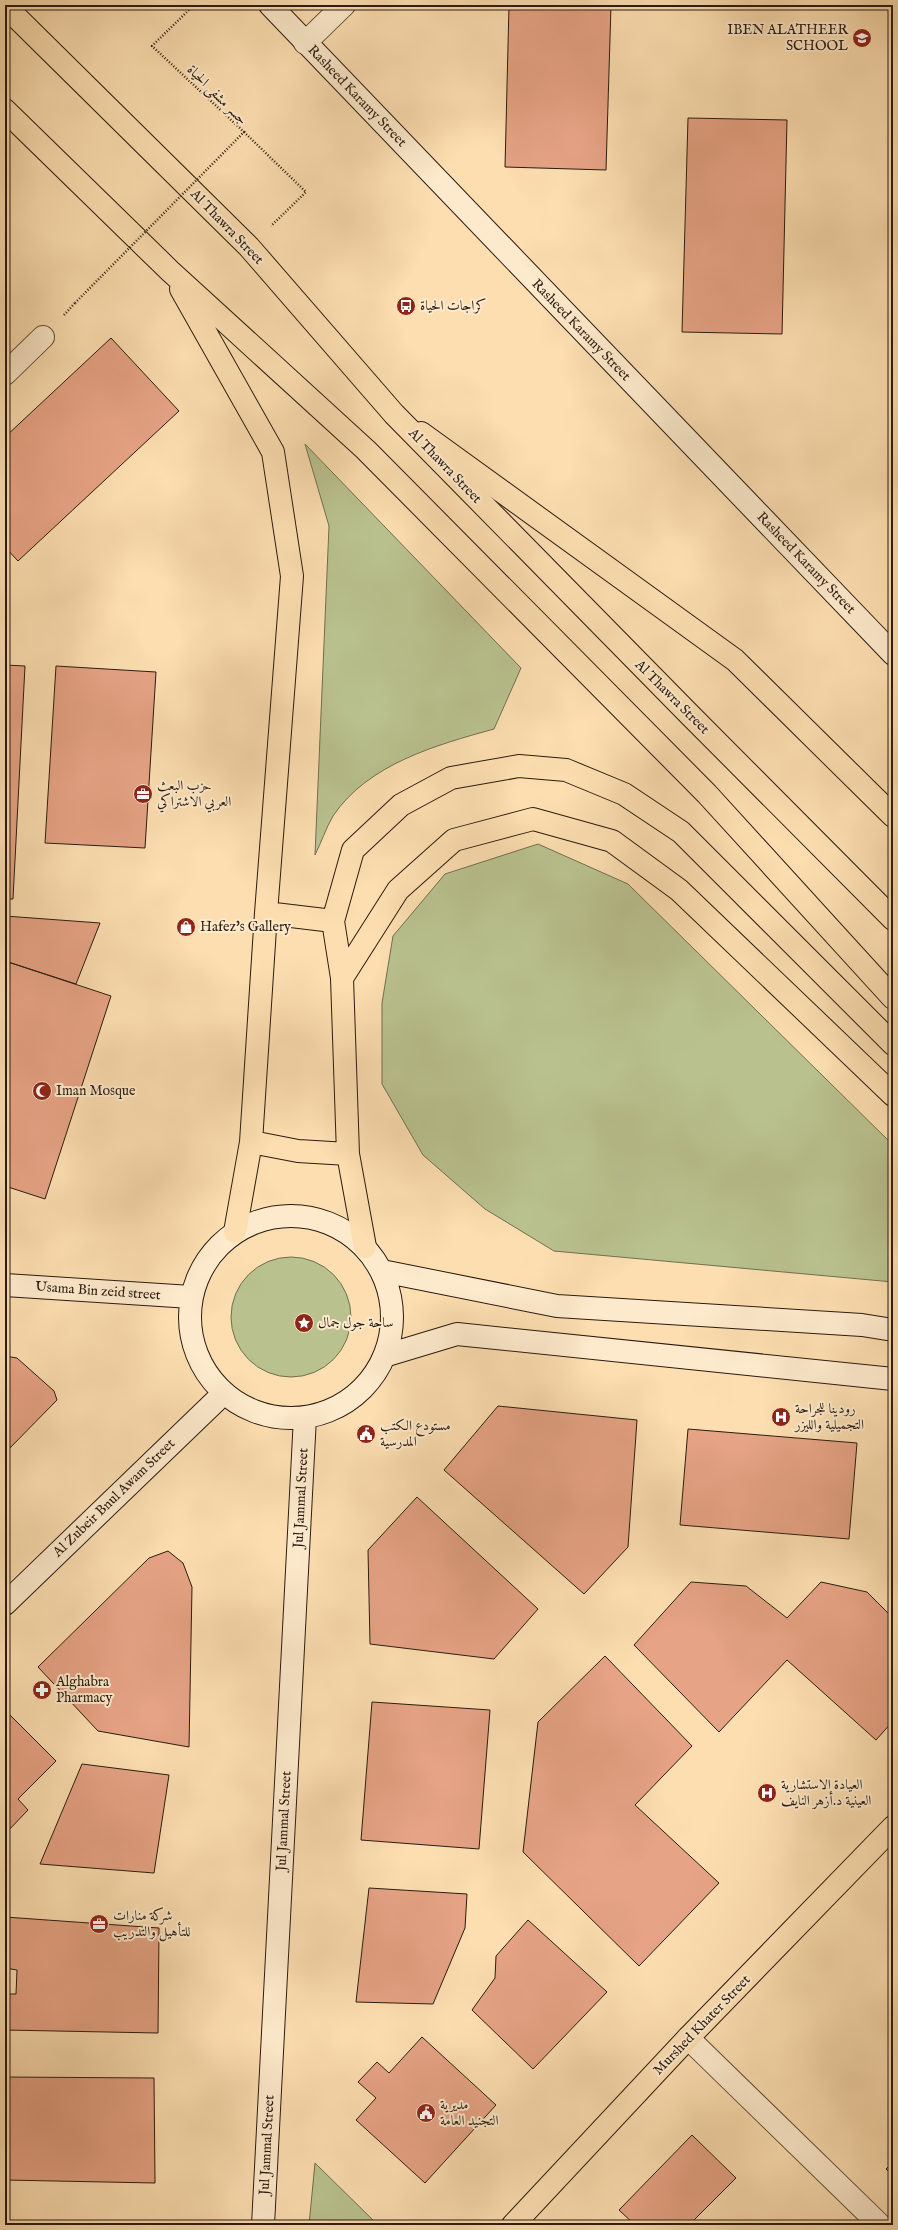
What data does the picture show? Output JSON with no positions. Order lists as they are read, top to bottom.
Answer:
{
  "streets": {
    "main road": [
      "Rasheed Karamy Street",
      "Al Thawra Street",
      "Usama Bin zeid street",
      "Al Zubeir Bnul Awam Street",
      "Jul Jammal Street",
      "Murshed Khater Street"
    ],
    "path": ["جسر مشفى الحياة"]
  },
  "places": {
    "school or university": ["IBEN ALATHEER SCHOOL"],
    "bus stop": ["كراجات الحياة"],
    "office": ["حزب البعث العربي الاشتراكي", "شركة منارات للتأهيل والتدريب"],
    "shop": ["Hafez's Gallery"],
    "mosque": ["Iman Mosque"],
    "place": ["ساحة جول جمال"],
    "hospital": ["رودينا للجراحة التجميلية والليزر", "العيادة الاستشارية العينية د.أزهر النايف"],
    "public building": ["مستودع الكتب المدرسية", "مديرية التجنيد العامة"],
    "pharmacy": ["Alghabra Pharmacy"]
  }
}
